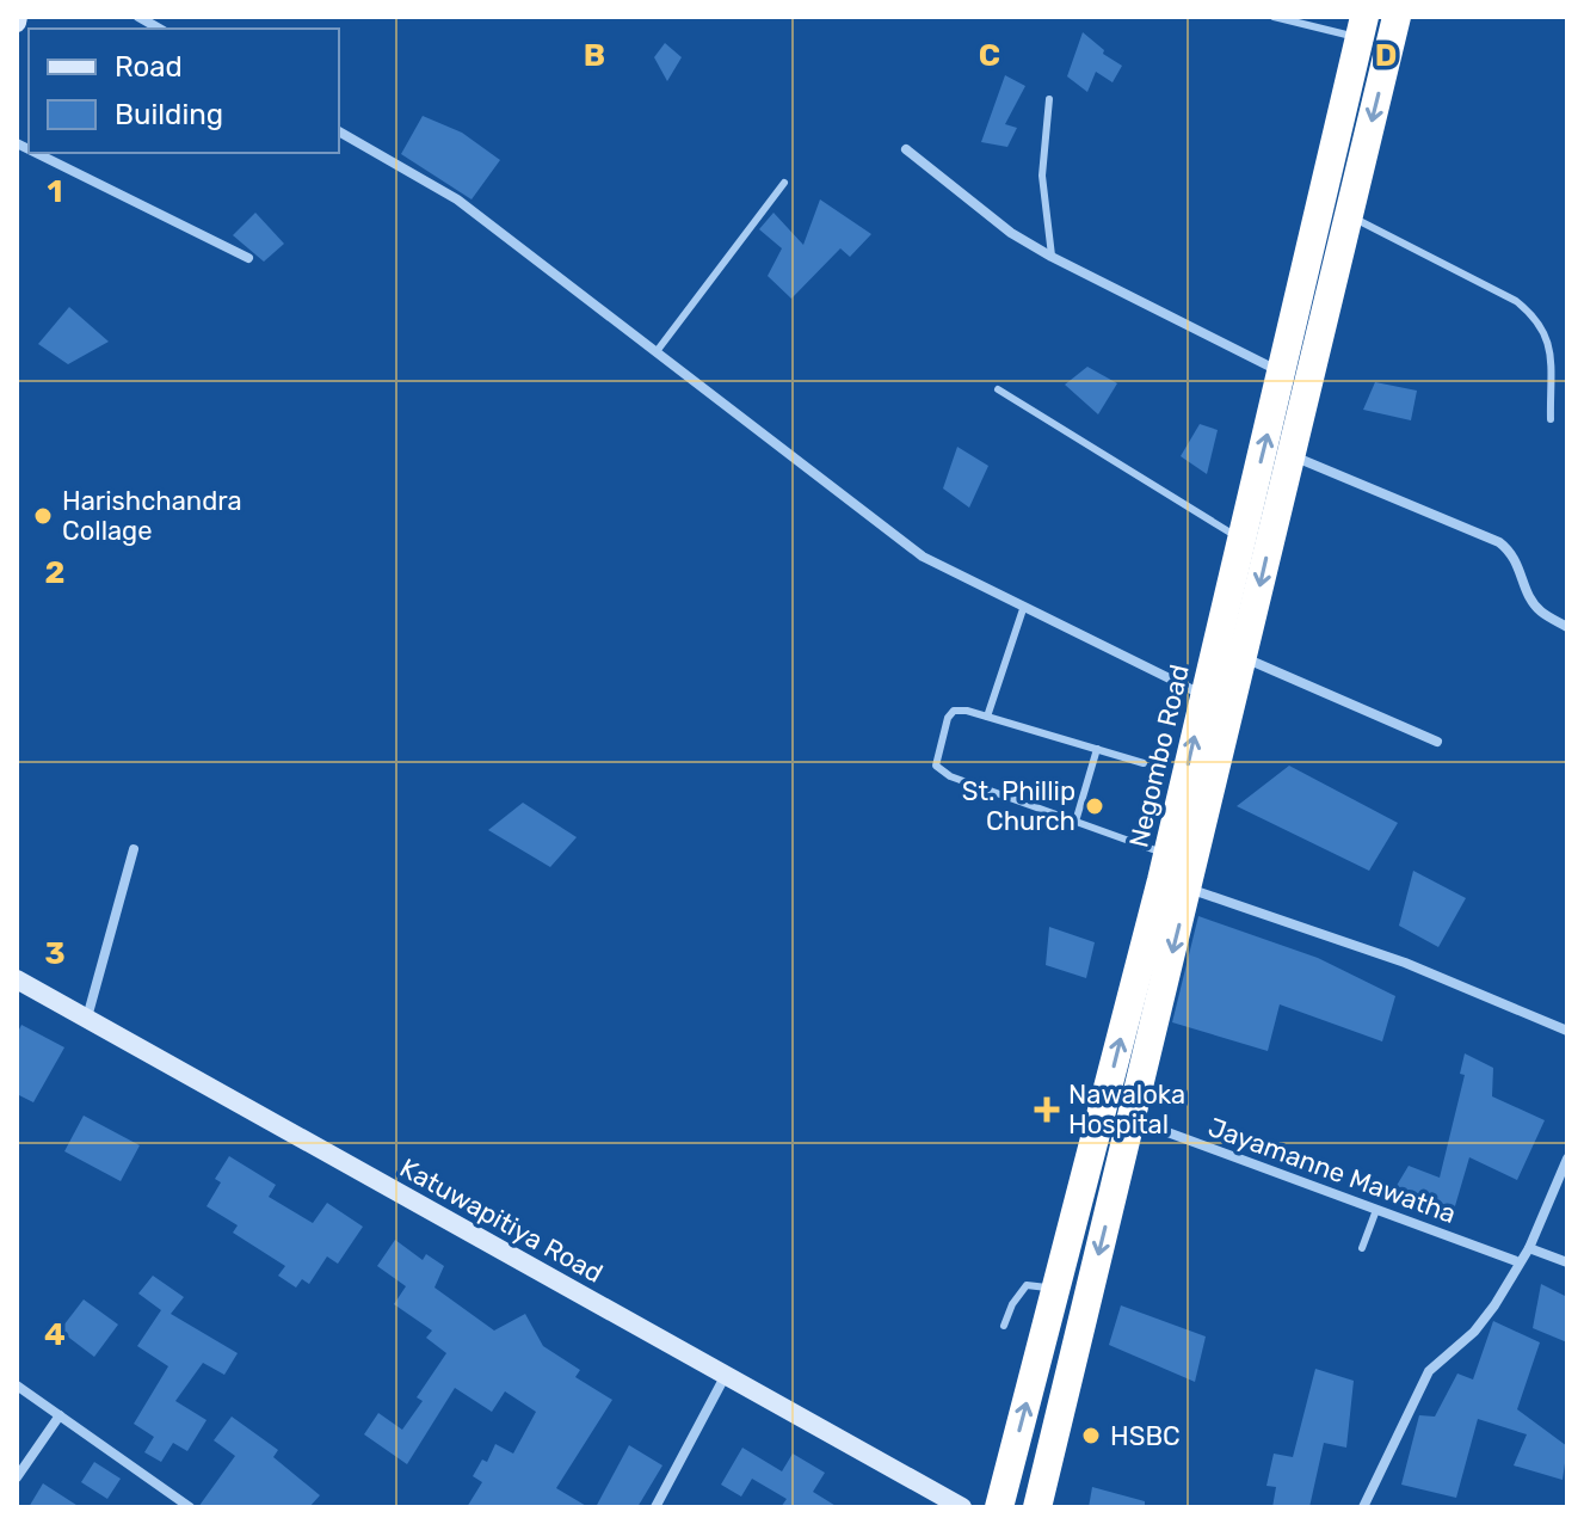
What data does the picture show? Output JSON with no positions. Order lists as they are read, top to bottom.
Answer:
{
  "streets": {
    "highway": ["Negombo Road"],
    "street": ["Jayamanne Mawatha", "Katuwapitiya Road"]
  },
  "crossings": [
    ["Negombo Road", "Jayamanne Mawatha"]
  ],
  "places": {
    "other": ["Harishchandra Collage", "St. Phillip Church", "HSBC"],
    "health": ["Nawaloka Hospital"]
  },
  "legend": ["Road", "Building"],
  "grid": {
    "columns": ["B", "C", "D"],
    "rows": [
      "1",
      "2",
      "3",
      "4"
    ]
  }
}
